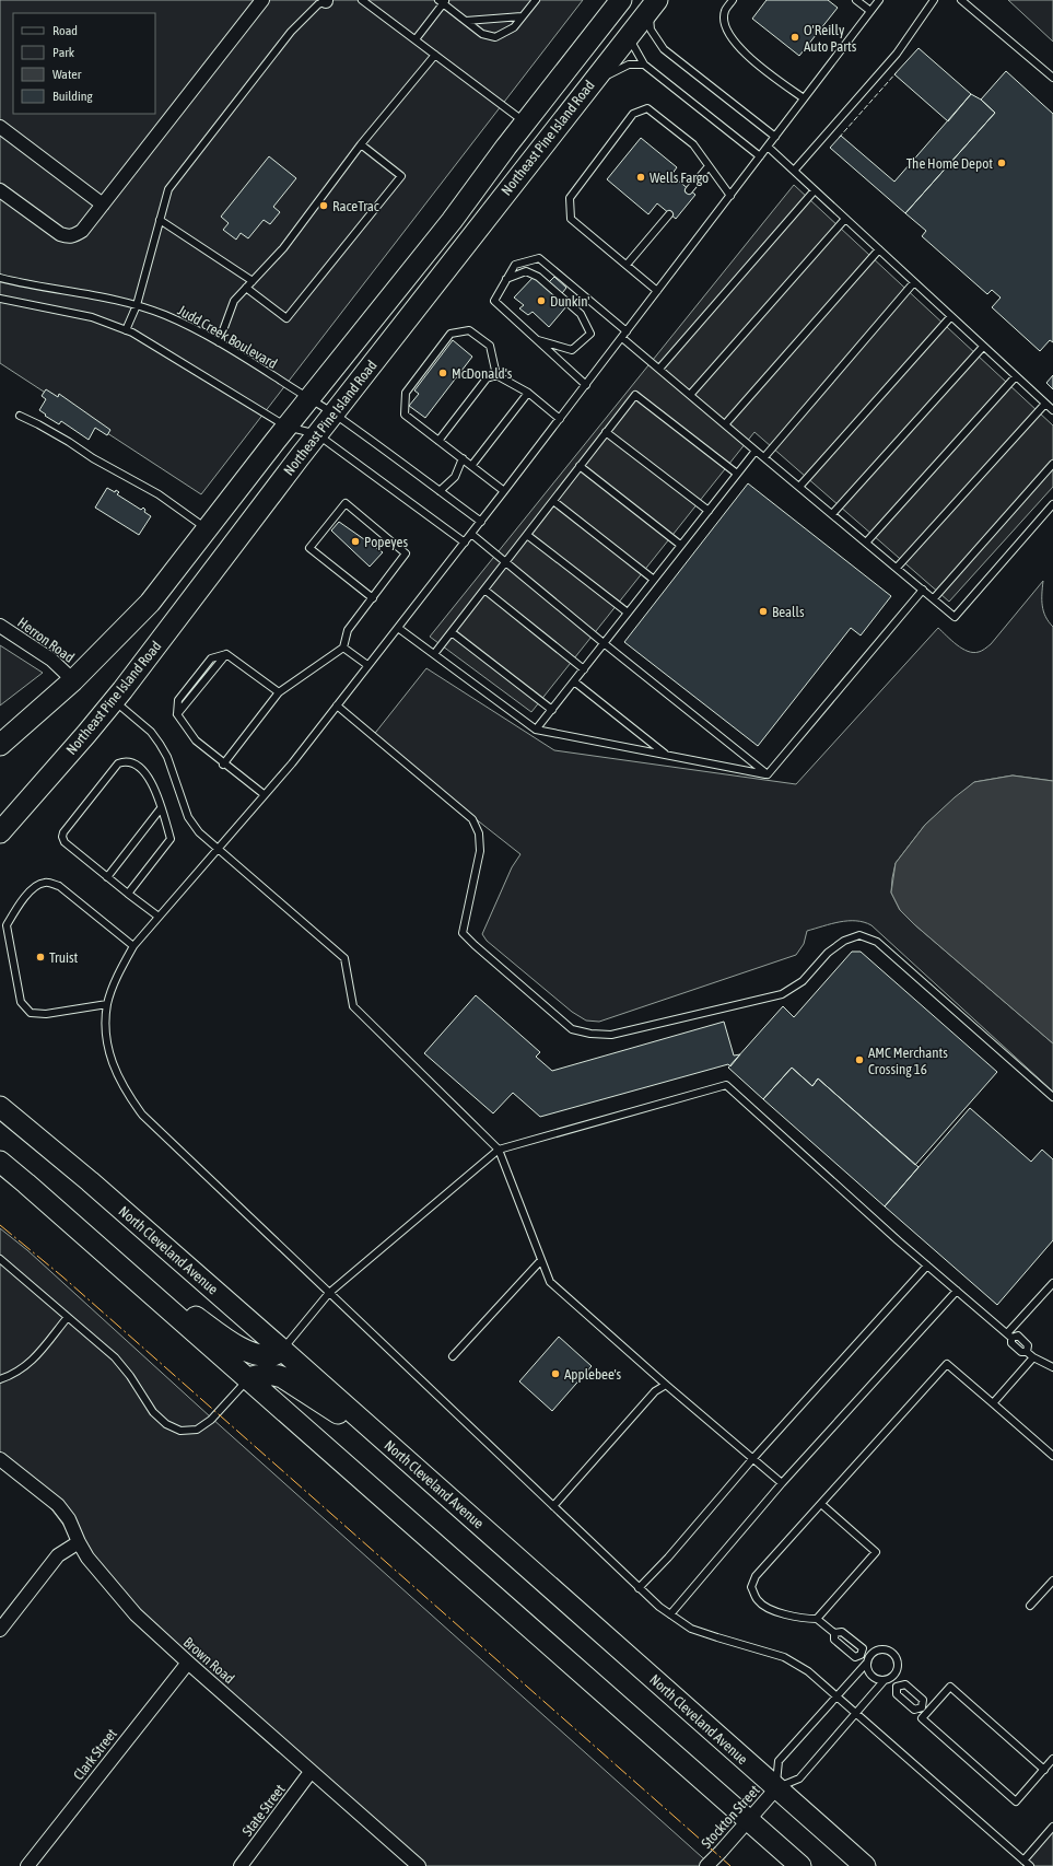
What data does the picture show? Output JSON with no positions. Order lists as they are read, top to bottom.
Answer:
{
  "streets": {
    "main road": ["Northeast Pine Island Road", "North Cleveland Avenue"],
    "street": [
      "Herron Road",
      "Brown Road",
      "Clark Street",
      "State Street",
      "Stockton Street"
    ],
    "lane": ["Judd Creek Boulevard"]
  },
  "crossings": [
    ["Northeast Pine Island Road", "Judd Creek Boulevard"],
    ["Northeast Pine Island Road", "Herron Road"],
    ["North Cleveland Avenue", "Stockton Street"],
    ["Brown Road", "Clark Street"],
    ["Brown Road", "State Street"]
  ],
  "places": [
    "O'Reilly Auto Parts",
    "The Home Depot",
    "Wells Fargo",
    "RaceTrac",
    "Dunkin'",
    "McDonald's",
    "Popeyes",
    "Bealls",
    "Truist",
    "AMC Merchants Crossing 16",
    "Applebee's"
  ],
  "legend": [
    "Road",
    "Park",
    "Water",
    "Building"
  ]
}
